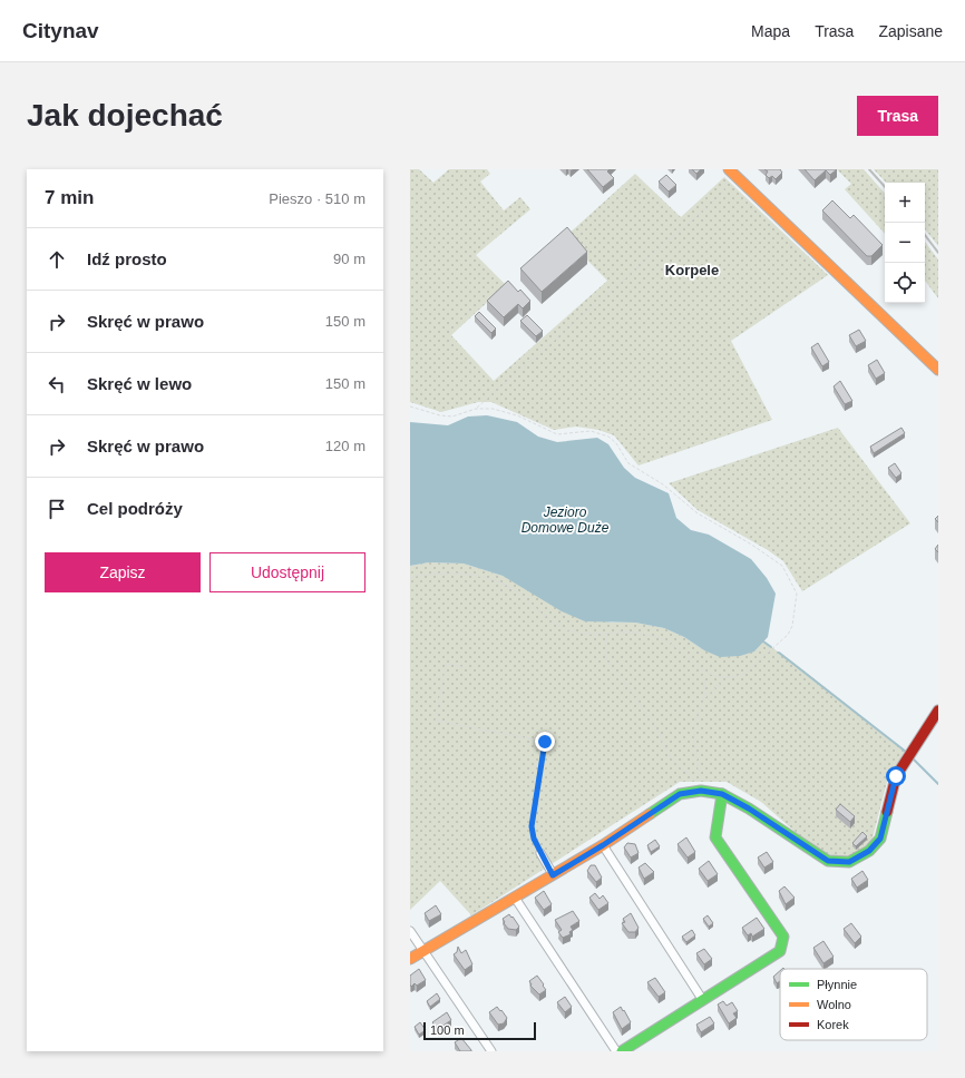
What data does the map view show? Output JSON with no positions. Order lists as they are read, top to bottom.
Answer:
{
  "districts": ["Korpele"],
  "water": ["Jezioro Domowe Duże"],
  "legend": ["Płynnie", "Wolno", "Korek"],
  "scale_bar": "100 m",
  "page": {
    "header": "Citynav",
    "nav": ["Mapa", "Trasa", "Zapisane"],
    "buttons": [
      "Trasa",
      ["Zapisz", "Udostępnij"]
    ],
    "title": "Jak dojechać",
    "heading": ["7 min", "Pieszo · 510 m"],
    "map_buttons": ["+", "−"],
    "list": [
      ["Idź prosto", "90 m"],
      ["Skręć w prawo", "150 m"],
      ["Skręć w lewo", "150 m"],
      ["Skręć w prawo", "120 m"],
      "Cel podróży"
    ],
    "scale": "100 m"
  }
}
